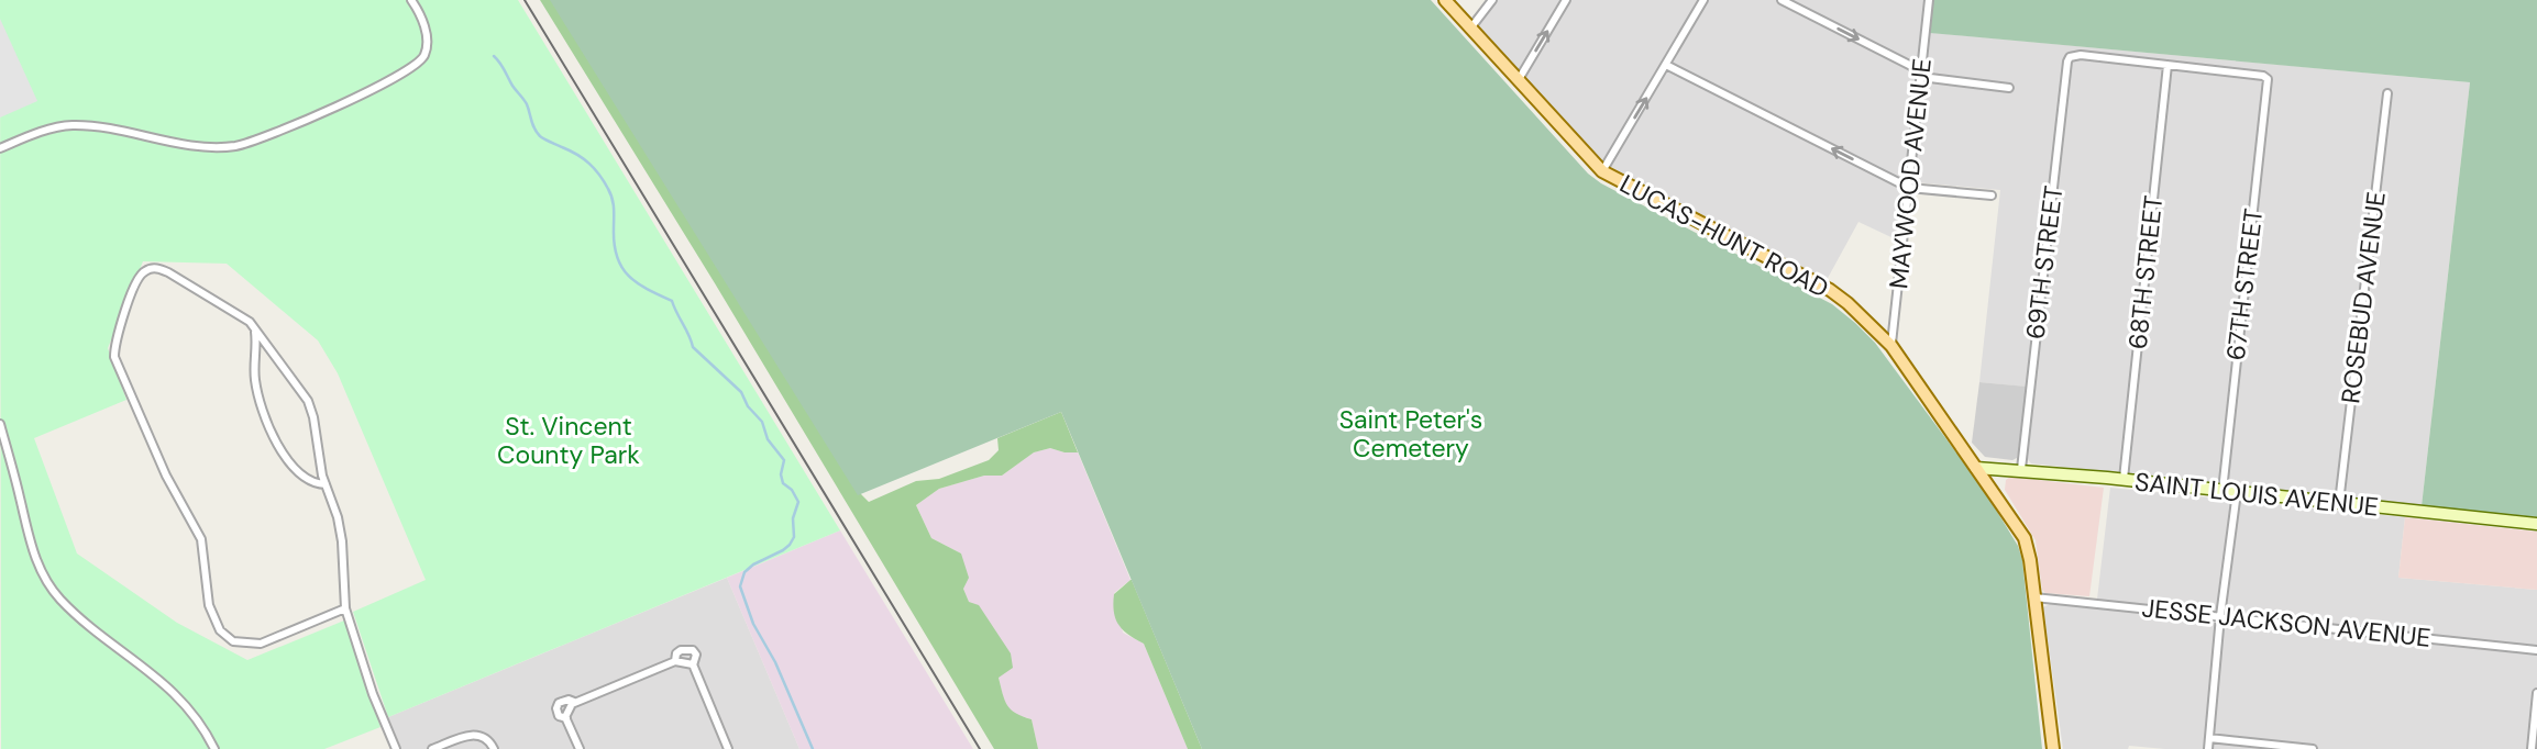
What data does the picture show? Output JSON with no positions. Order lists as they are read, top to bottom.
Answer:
{
  "streets": {
    "main road": ["LUCAS-HUNT ROAD"],
    "street": [
      "MAYWOOD AVENUE",
      "69TH STREET",
      "68TH STREET",
      "67TH STREET",
      "ROSEBUD AVENUE",
      "SAINT LOUIS AVENUE",
      "JESSE JACKSON AVENUE"
    ]
  },
  "crossings": [
    ["MAYWOOD AVENUE", "LUCAS-HUNT ROAD"],
    ["LUCAS-HUNT ROAD", "SAINT LOUIS AVENUE"],
    ["LUCAS-HUNT ROAD", "JESSE JACKSON AVENUE"],
    ["69TH STREET", "68TH STREET"],
    ["69TH STREET", "67TH STREET"],
    ["69TH STREET", "SAINT LOUIS AVENUE"],
    ["68TH STREET", "67TH STREET"],
    ["68TH STREET", "SAINT LOUIS AVENUE"],
    ["67TH STREET", "SAINT LOUIS AVENUE"],
    ["ROSEBUD AVENUE", "SAINT LOUIS AVENUE"]
  ],
  "parks": ["Saint Peter's Cemetery", "St. Vincent County Park"]
}
